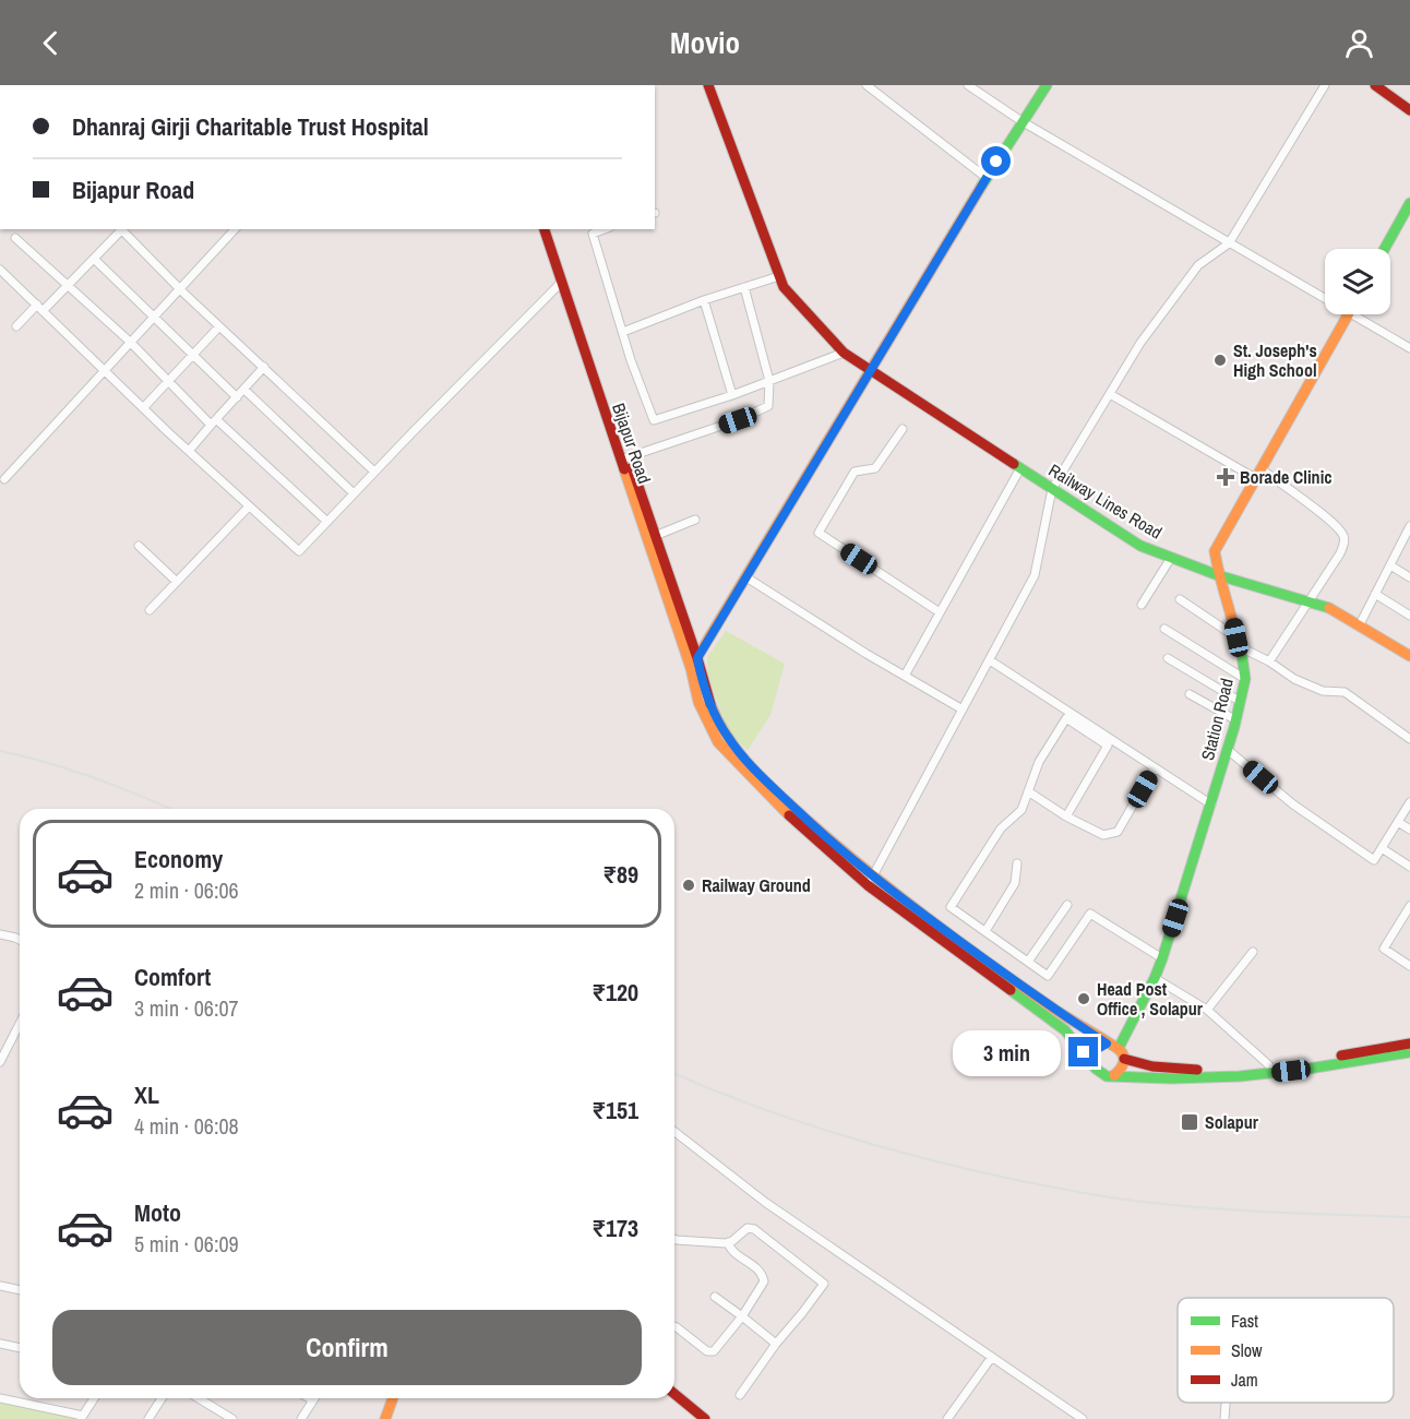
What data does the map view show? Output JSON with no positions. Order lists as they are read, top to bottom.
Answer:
{
  "streets": {
    "main road": ["Bijapur Road", "Railway Lines Road", "Station Road"]
  },
  "crossings": [
    ["Railway Lines Road", "Station Road"]
  ],
  "places": {
    "other": ["St. Joseph's High School", "Railway Ground", "Head Post Office , Solapur"],
    "health": ["Borade Clinic"],
    "transit": ["Solapur"]
  },
  "legend": ["Fast", "Slow", "Jam"],
  "page": {
    "header": "Movio",
    "banner": ["Dhanraj Girji Charitable Trust Hospital", "Bijapur Road"],
    "list": [
      {
        "name": "Economy",
        "note": "2 min · 06:06",
        "value": "₹89"
      },
      {
        "name": "Comfort",
        "note": "3 min · 06:07",
        "value": "₹120"
      },
      {
        "name": "XL",
        "note": "4 min · 06:08",
        "value": "₹151"
      },
      {
        "name": "Moto",
        "note": "5 min · 06:09",
        "value": "₹173"
      }
    ],
    "bubble": "3 min",
    "buttons": "Confirm"
  }
}
